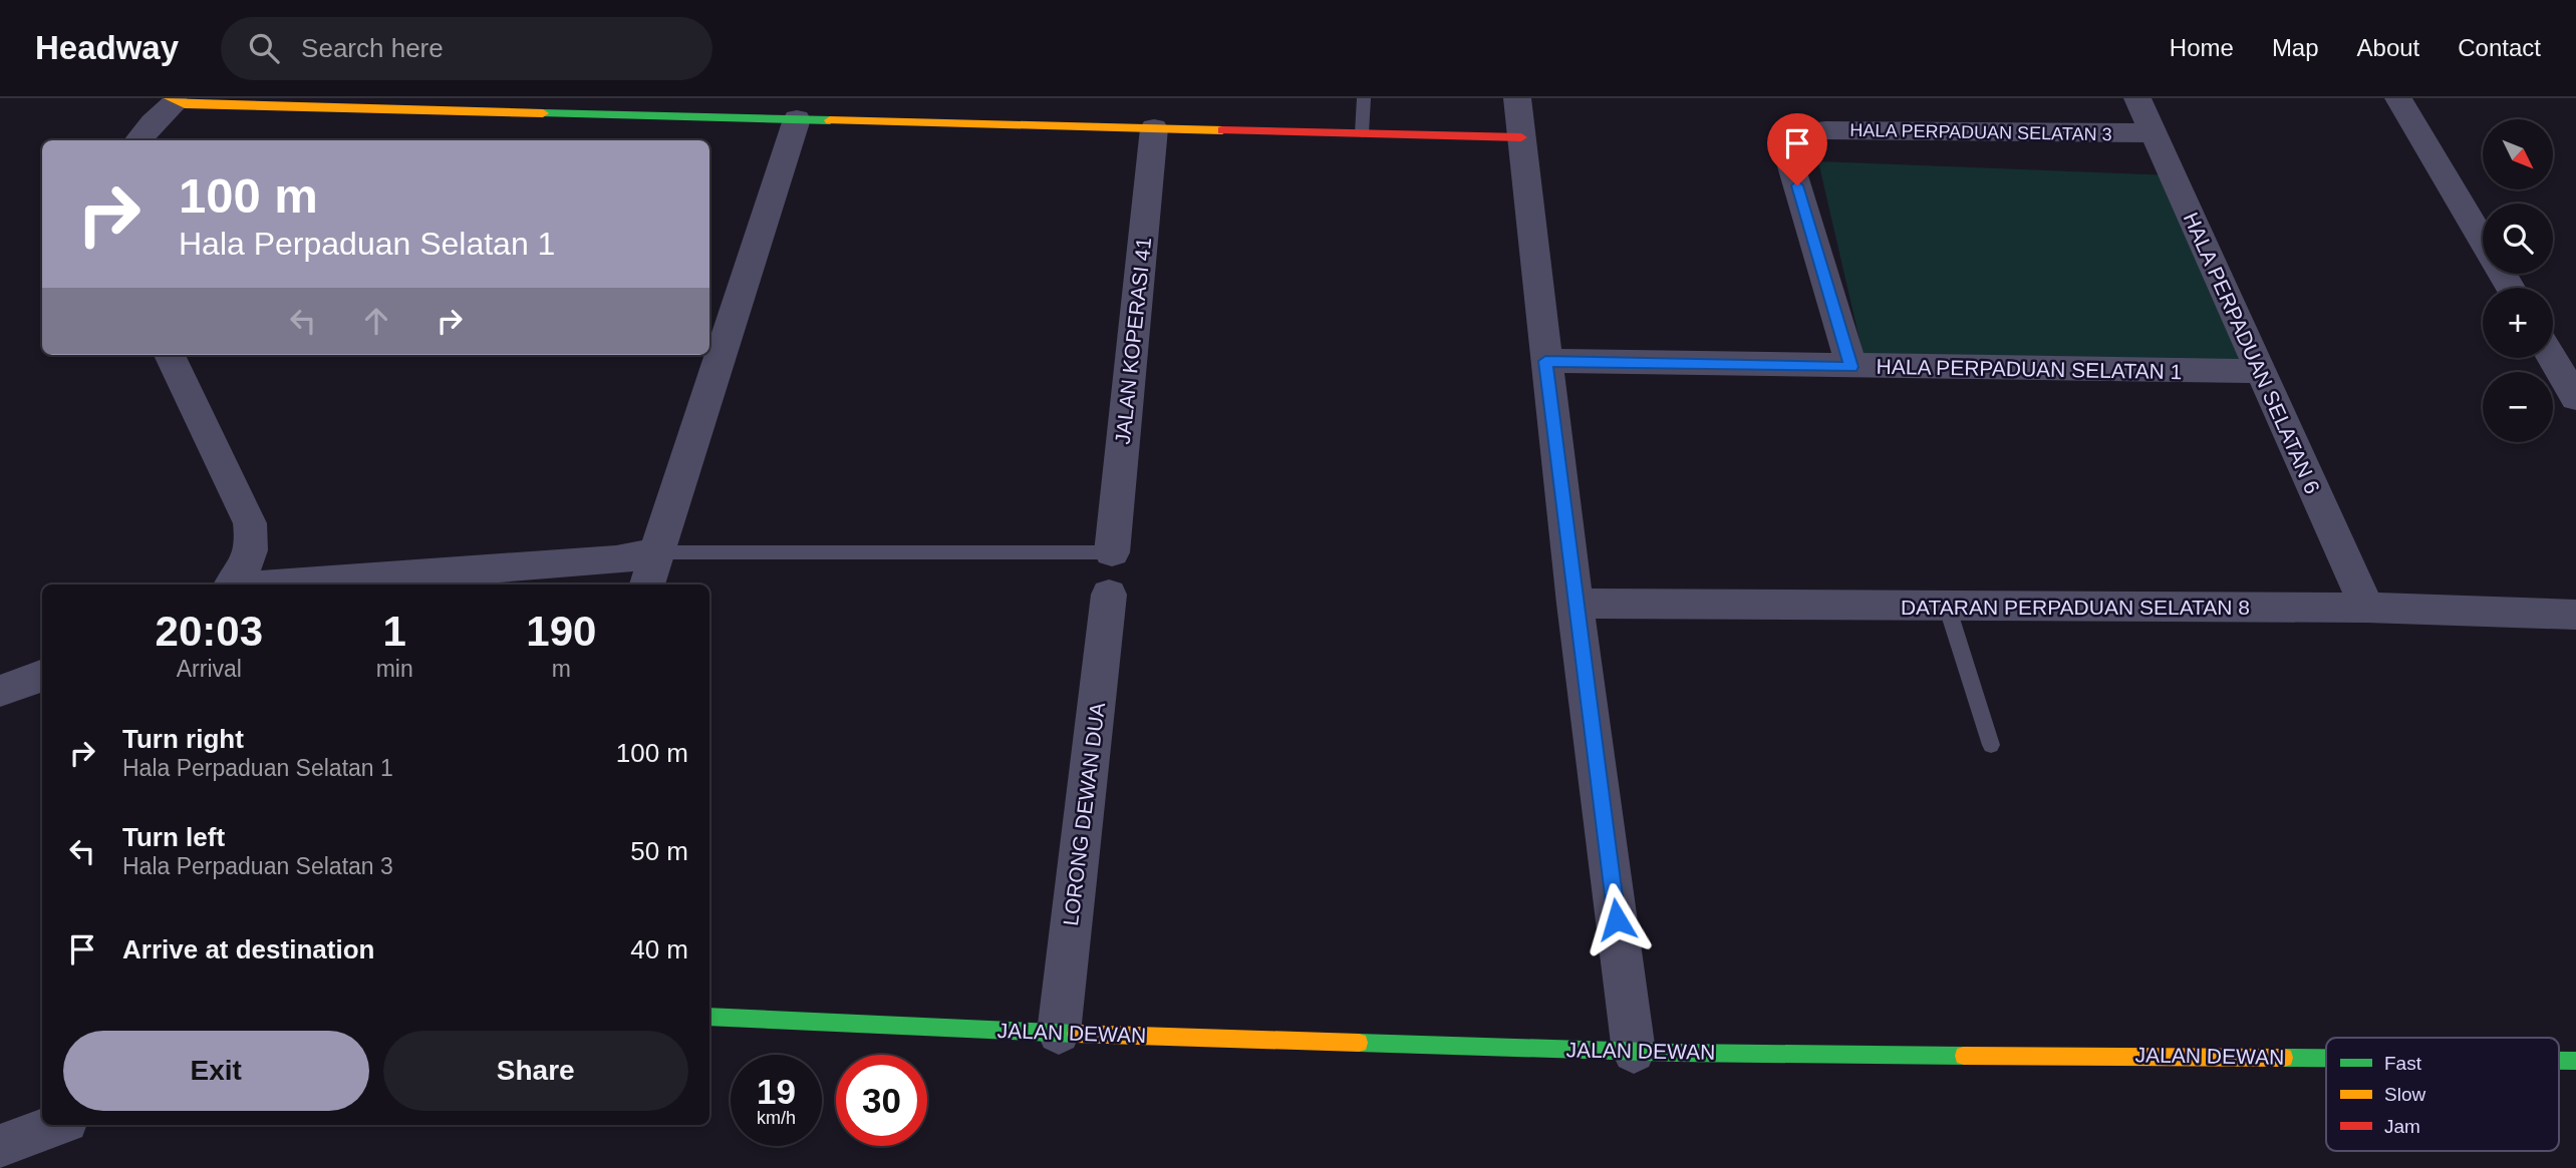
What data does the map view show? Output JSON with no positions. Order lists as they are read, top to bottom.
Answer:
{
  "streets": {
    "street": [
      "HALA PERPADUAN SELATAN 3",
      "JALAN KOPERASI 41",
      "HALA PERPADUAN SELATAN 6",
      "HALA PERPADUAN SELATAN 1",
      "DATARAN PERPADUAN SELATAN 8",
      "LORONG DEWAN DUA",
      "JALAN DEWAN"
    ]
  },
  "crossings": [
    ["HALA PERPADUAN SELATAN 3", "HALA PERPADUAN SELATAN 6"],
    ["HALA PERPADUAN SELATAN 3", "HALA PERPADUAN SELATAN 1"],
    ["HALA PERPADUAN SELATAN 6", "HALA PERPADUAN SELATAN 1"],
    ["HALA PERPADUAN SELATAN 6", "DATARAN PERPADUAN SELATAN 8"],
    ["LORONG DEWAN DUA", "JALAN DEWAN"]
  ],
  "legend": ["Fast", "Slow", "Jam"],
  "north": "bottom right",
  "page": {
    "header": "Headway",
    "search": "Search here",
    "nav": [
      "Home",
      "Map",
      "About",
      "Contact"
    ],
    "map_buttons": ["+", "−"],
    "turn": ["100 m", "Hala Perpaduan Selatan 1"],
    "eta": [
      "20:03",
      "Arrival",
      "1",
      "min",
      "190",
      "m"
    ],
    "list": [
      {
        "name": "Turn right",
        "note": "Hala Perpaduan Selatan 1",
        "value": "100 m"
      },
      {
        "name": "Turn left",
        "note": "Hala Perpaduan Selatan 3",
        "value": "50 m"
      },
      {
        "name": "Arrive at destination",
        "value": "40 m"
      }
    ],
    "buttons": ["Exit", "Share"],
    "speed": "19 km/h",
    "limit": "30"
  }
}
